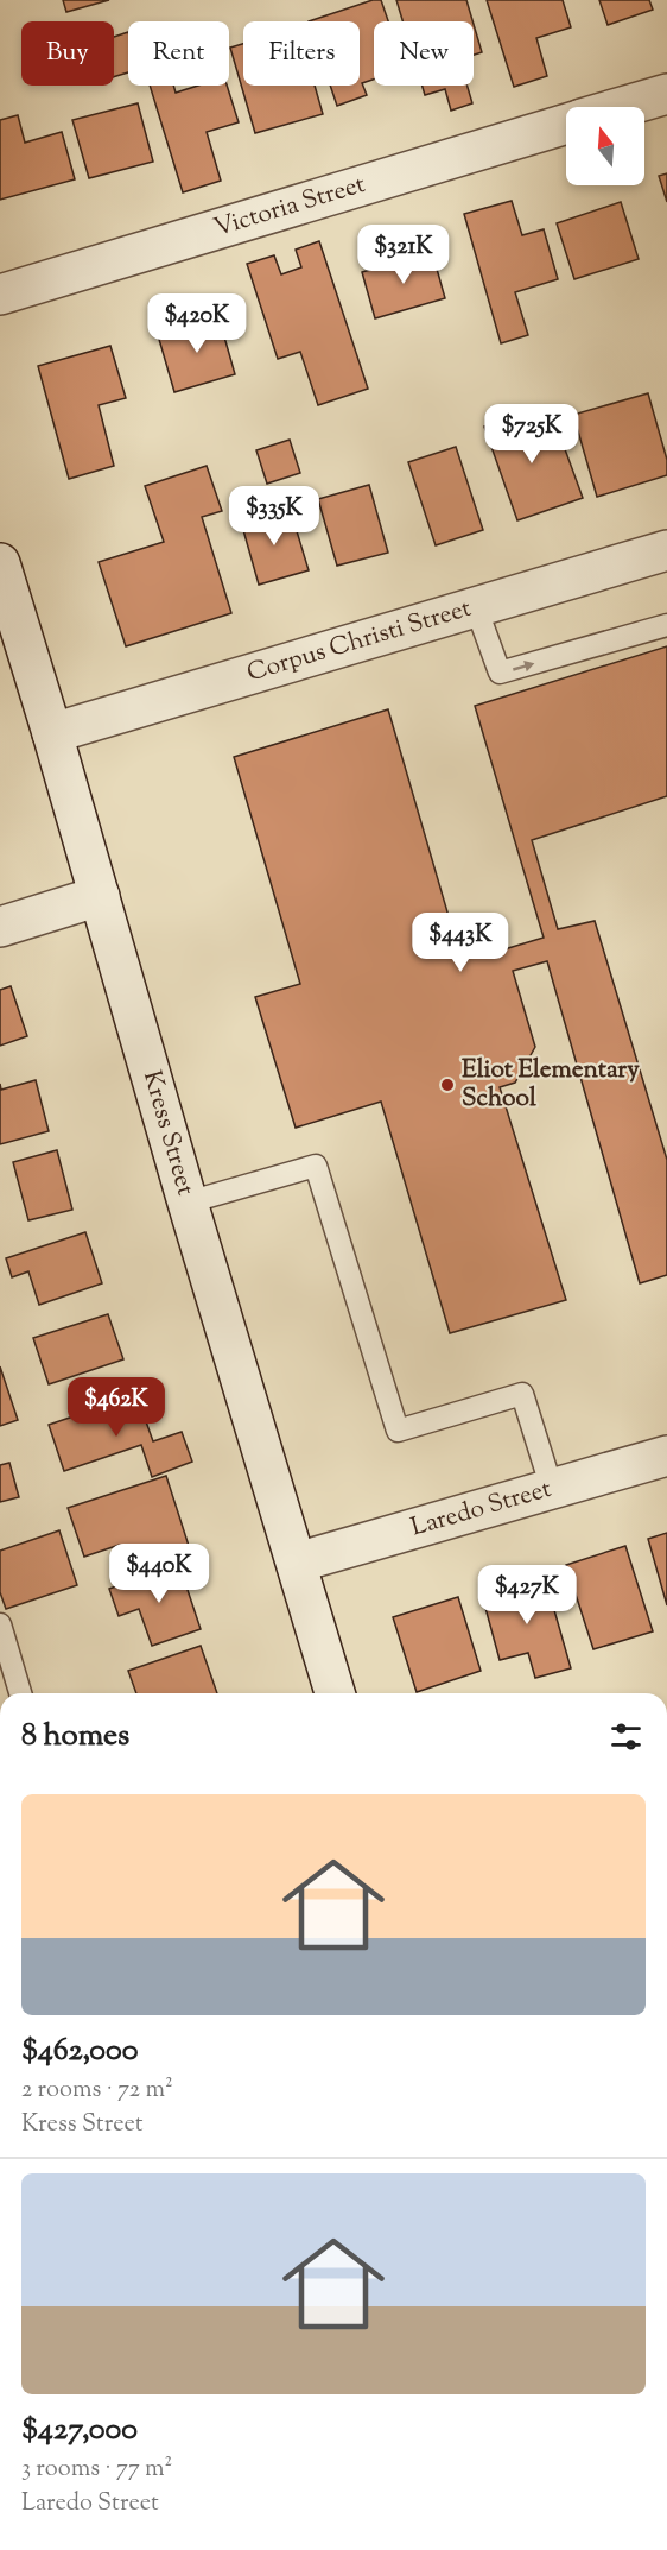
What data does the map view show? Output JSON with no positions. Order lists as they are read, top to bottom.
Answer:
{
  "streets": {
    "street": [
      "Victoria Street",
      "Corpus Christi Street",
      "Kress Street",
      "Laredo Street"
    ]
  },
  "crossings": [
    ["Corpus Christi Street", "Kress Street"],
    ["Kress Street", "Laredo Street"]
  ],
  "places": ["Eliot Elementary School"],
  "north": "top",
  "page": {
    "chip": [
      "Buy",
      "Rent",
      "Filters",
      "New"
    ],
    "price": [
      "$321K",
      "$420K",
      "$725K",
      "$335K",
      "$443K",
      "$462K",
      "$440K",
      "$427K"
    ],
    "heading": "8 homes",
    "list": [
      {
        "name": "$462,000",
        "note": "2 rooms · 72 m² · Kress Street"
      },
      {
        "name": "$427,000",
        "note": "3 rooms · 77 m² · Laredo Street"
      }
    ]
  }
}
